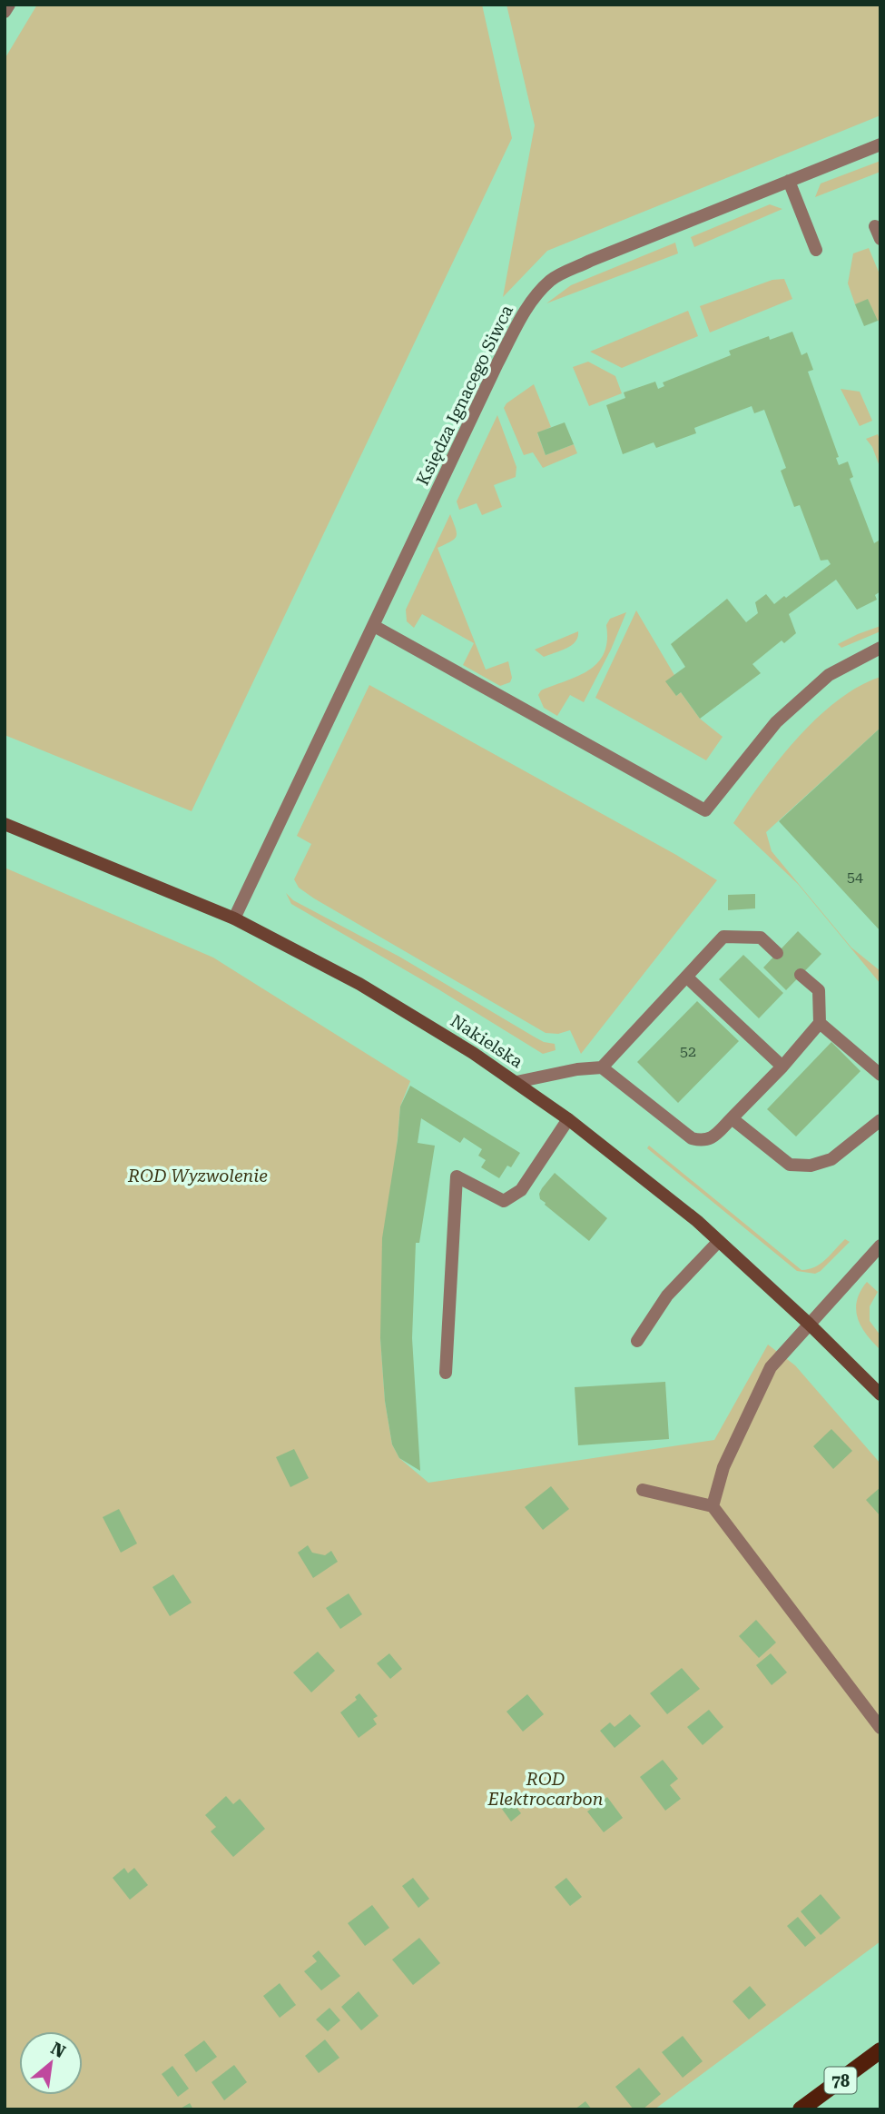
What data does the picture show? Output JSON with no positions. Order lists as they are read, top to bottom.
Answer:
{
  "streets": {
    "main road": ["78"],
    "street": ["Księdza Ignacego Siwca", "Nakielska"]
  },
  "crossings": [
    ["Księdza Ignacego Siwca", "Nakielska"]
  ],
  "parks": ["ROD Wyzwolenie", "ROD Elektrocarbon"],
  "house_numbers": ["54", "52"],
  "north": "top right"
}
